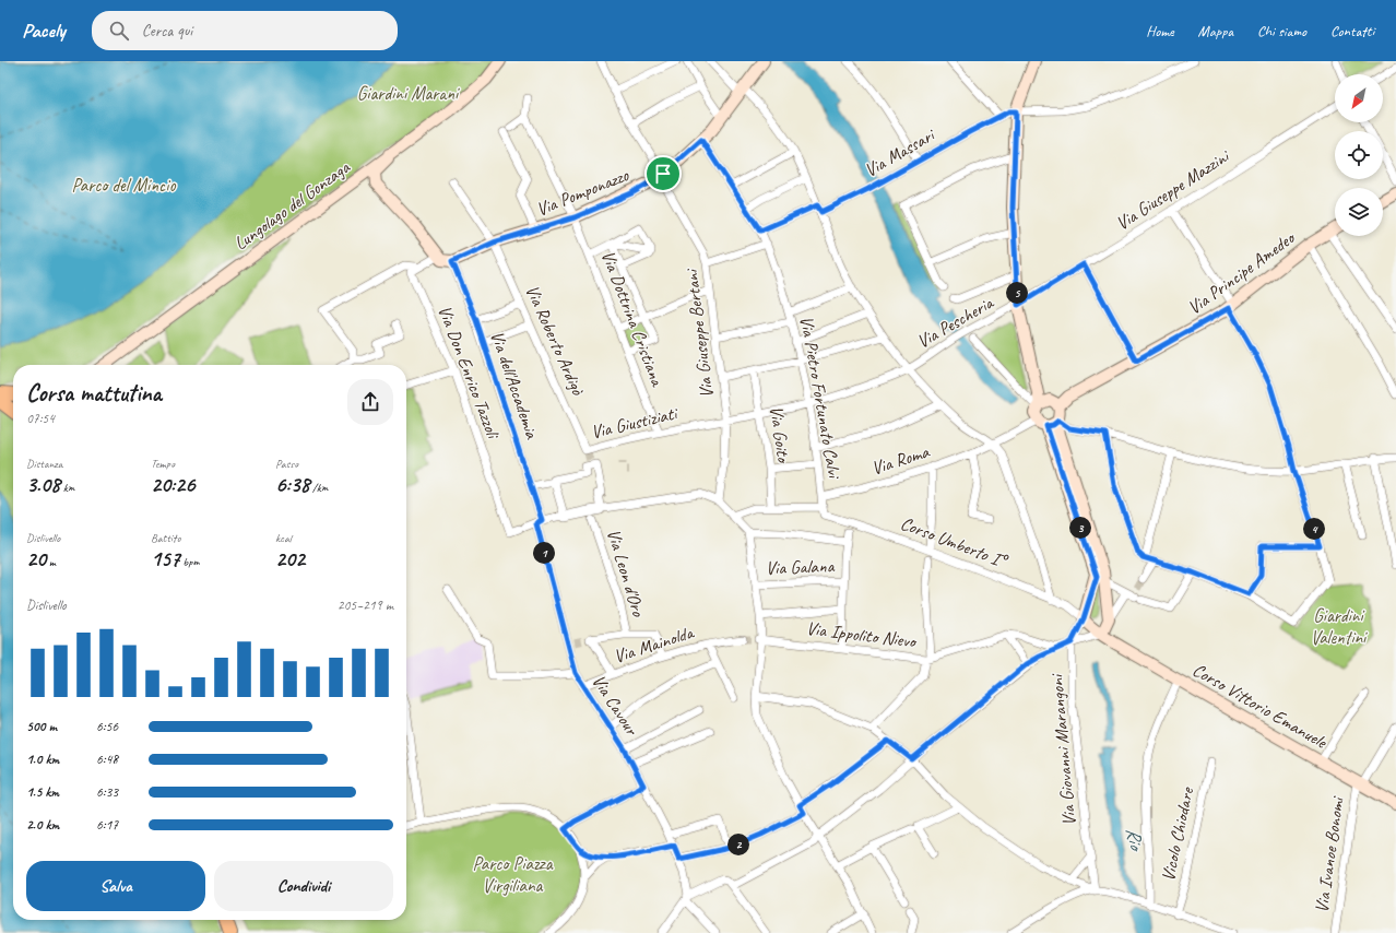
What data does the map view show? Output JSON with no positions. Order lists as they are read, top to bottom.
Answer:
{
  "streets": {
    "street": [
      "Via Massari",
      "Via Giuseppe Mazzini",
      "Via Pomponazzo",
      "Lungolago del Gonzaga",
      "Via Principe Amedeo",
      "Via Dottrina Cristiana",
      "Via Pescheria",
      "Via Giuseppe Bertani",
      "Via Roberto Ardigò",
      "Via Don Enrico Tazzoli",
      "Via dell'Accademia",
      "Via Pietro Fortunato Calvi",
      "Via Giustiziati",
      "Via Goito",
      "Via Roma",
      "Corso Umberto I°",
      "Via Galana",
      "Via Leon d'Oro",
      "Via Ippolito Nievo",
      "Via Mainolda",
      "Via Cavour",
      "Corso Vittorio Emanuele",
      "Via Giovanni Marangoni",
      "Vicolo Chiodare",
      "Via Ivanoe Bonomi"
    ]
  },
  "crossings": [
    ["Via Massari", "Via Pietro Fortunato Calvi"],
    ["Via Giuseppe Mazzini", "Via Pescheria"],
    ["Via Pomponazzo", "Via Dottrina Cristiana"],
    ["Via Pomponazzo", "Via Giuseppe Bertani"],
    ["Via Pomponazzo", "Via Roberto Ardigò"],
    ["Via Pomponazzo", "Via dell'Accademia"],
    ["Via Pomponazzo", "Via Pietro Fortunato Calvi"],
    ["Via Principe Amedeo", "Via Roma"],
    ["Via Dottrina Cristiana", "Via Giustiziati"],
    ["Via Pescheria", "Via Pietro Fortunato Calvi"],
    ["Via Pescheria", "Via Giustiziati"],
    ["Via Giuseppe Bertani", "Via Giustiziati"],
    ["Via Roberto Ardigò", "Via Giustiziati"],
    ["Via Don Enrico Tazzoli", "Via dell'Accademia"],
    ["Via Don Enrico Tazzoli", "Via Cavour"],
    ["Via dell'Accademia", "Via Cavour"],
    ["Via Pietro Fortunato Calvi", "Via Giustiziati"],
    ["Via Pietro Fortunato Calvi", "Via Roma"],
    ["Via Pietro Fortunato Calvi", "Corso Umberto I°"],
    ["Via Giustiziati", "Via Goito"],
    ["Via Goito", "Corso Umberto I°"],
    ["Corso Umberto I°", "Corso Vittorio Emanuele"],
    ["Via Mainolda", "Via Cavour"],
    ["Corso Vittorio Emanuele", "Via Ivanoe Bonomi"]
  ],
  "water": ["Rio"],
  "parks": [
    "Giardini Marani",
    "Parco del Mincio",
    "Giardini Valentini",
    "Parco Piazza Virgiliana"
  ],
  "north": "bottom left",
  "page": {
    "header": "Pacely",
    "search": "Cerca qui",
    "nav": [
      "Home",
      "Mappa",
      "Chi siamo",
      "Contatti"
    ],
    "pins": [
      "5",
      "3",
      "4",
      "1",
      "2"
    ],
    "heading": ["Corsa mattutina", "07:54"],
    "stats": [
      ["Distanza", "3.08 km"],
      ["Tempo", "20:26"],
      ["Passo", "6:38 /km"],
      ["Dislivello", "20 m"],
      ["Battito", "157 bpm"],
      ["kcal", "202"]
    ],
    "chart": ["Dislivello", "205–219 m"],
    "list": [
      {
        "name": "500 m",
        "note": "6:56"
      },
      {
        "name": "1.0 km",
        "note": "6:48"
      },
      {
        "name": "1.5 km",
        "note": "6:33"
      },
      {
        "name": "2.0 km",
        "note": "6:17"
      }
    ],
    "buttons": ["Salva", "Condividi"]
  }
}
